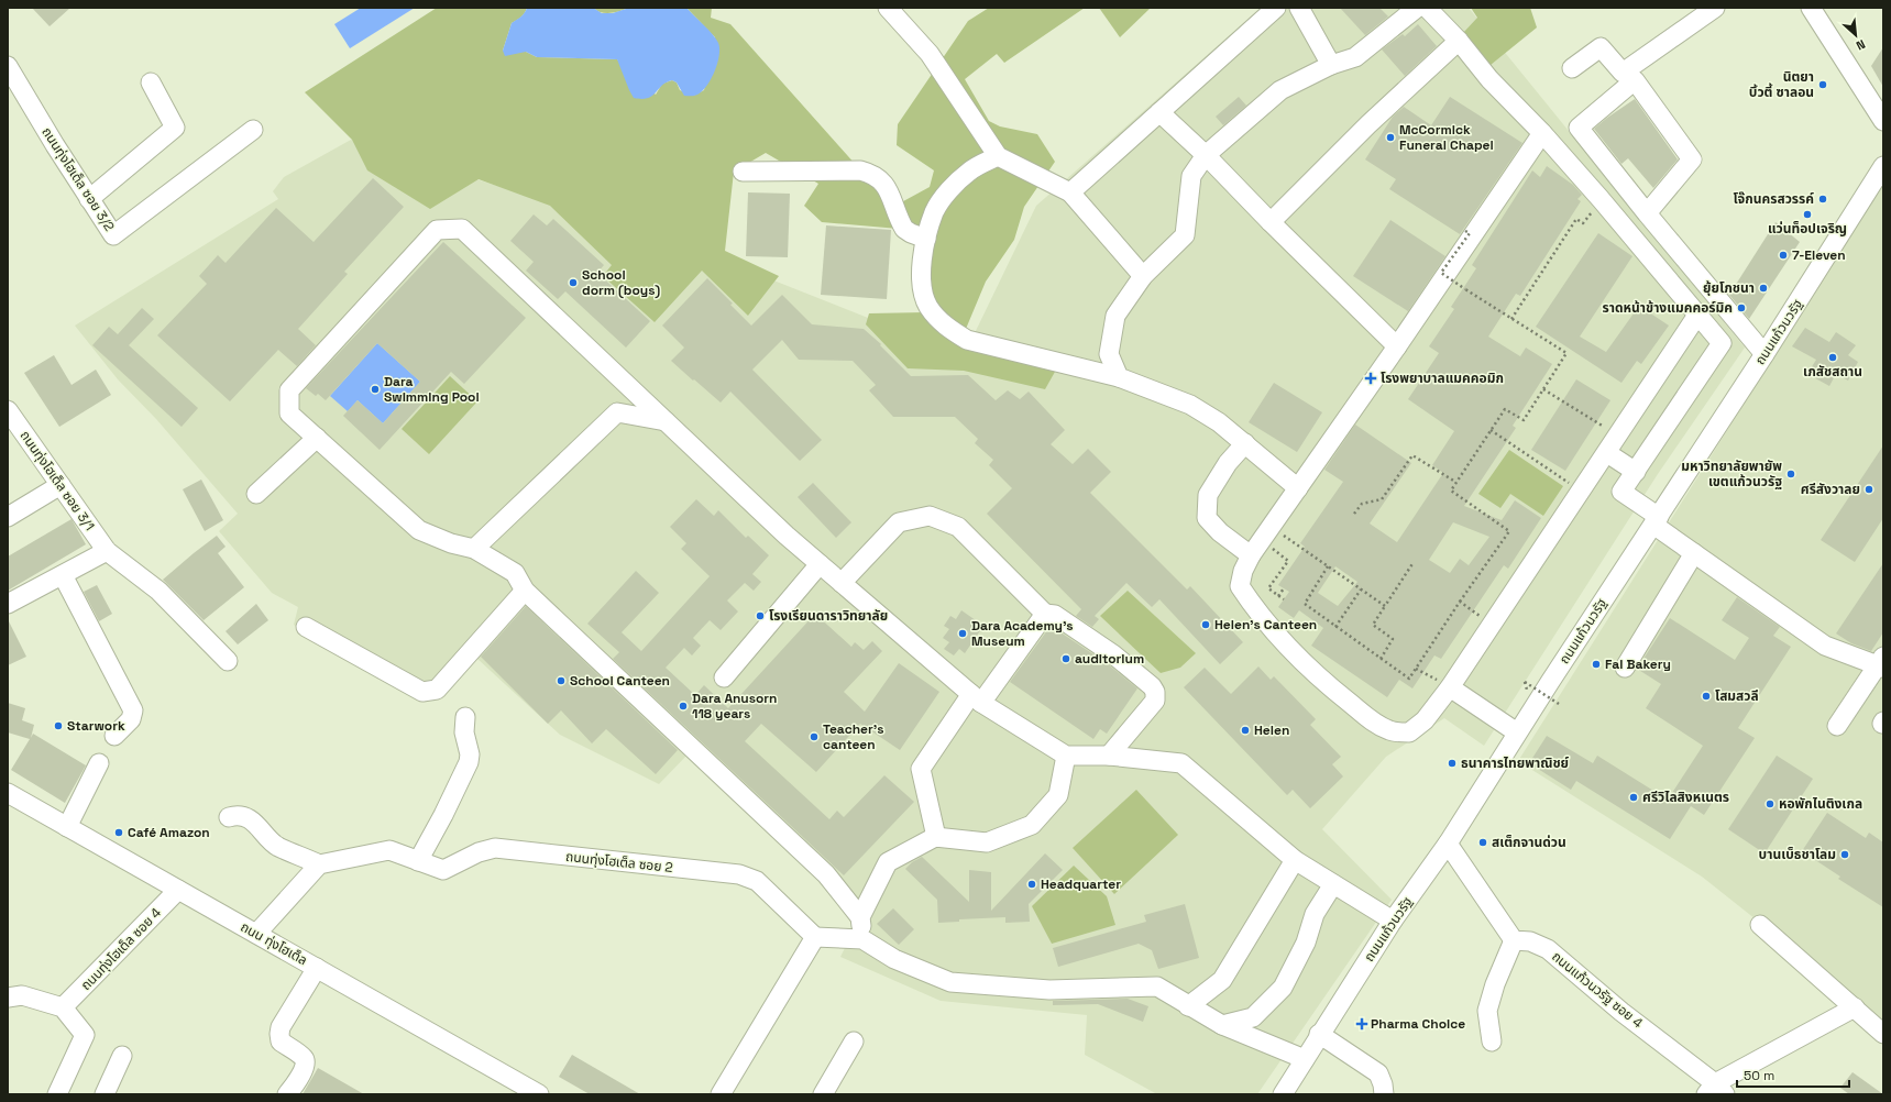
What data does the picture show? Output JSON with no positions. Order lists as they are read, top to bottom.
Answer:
{
  "streets": {
    "street": [
      "ถนนทุ่งโฮเต็ล ซอย 3/2",
      "ถนนแก้วนวรัฐ",
      "ถนนทุ่งโฮเต็ล ซอย 3/1",
      "ถนนทุ่งโฮเต็ล ซอย 2",
      "ถนน ทุ่งโฮเต็ล",
      "ถนนทุ่งโฮเต็ล ซอย 4",
      "ถนนแก้วนวรัฐ ซอย 4"
    ]
  },
  "crossings": [
    ["ถนน ทุ่งโฮเต็ล", "ถนนทุ่งโฮเต็ล ซอย 4"]
  ],
  "places": {
    "other": [
      "นิตยา บิ้วตี้ ซาลอน",
      "McCormick Funeral Chapel",
      "โจ๊กนครสวรรค์",
      "แว่นท็อปเจริญ",
      "7-Eleven",
      "School dorm (boys)",
      "ยุ้ยโภชนา",
      "ราดหน้าข้างแมคคอร์มิค",
      "เภสัชสถาน",
      "Dara Swimming Pool",
      "มหาวิทยาลัยพายัพ เขตแก้วนวรัฐ",
      "ศรีสังวาลย",
      "โรงเรียนดาราวิทยาลัย",
      "Helen's Canteen",
      "Dara Academy's Museum",
      "auditorium",
      "Fai Bakery",
      "School Canteen",
      "โสมสวลี",
      "Dara Anusorn 118 years",
      "Starwork",
      "Helen",
      "Teacher's canteen",
      "ธนาคารไทยพาณิชย์",
      "ศรีวิไลสิงหเนตร",
      "หอพักไนติงเกล",
      "Café Amazon",
      "สเต็กจานด่วน",
      "บานเบ็ธชาโลม",
      "Headquarter"
    ],
    "health": ["โรงพยาบาลแมคคอมิก", "Pharma Choice"]
  },
  "scale_bar": "50 m",
  "north": "bottom right"
}
